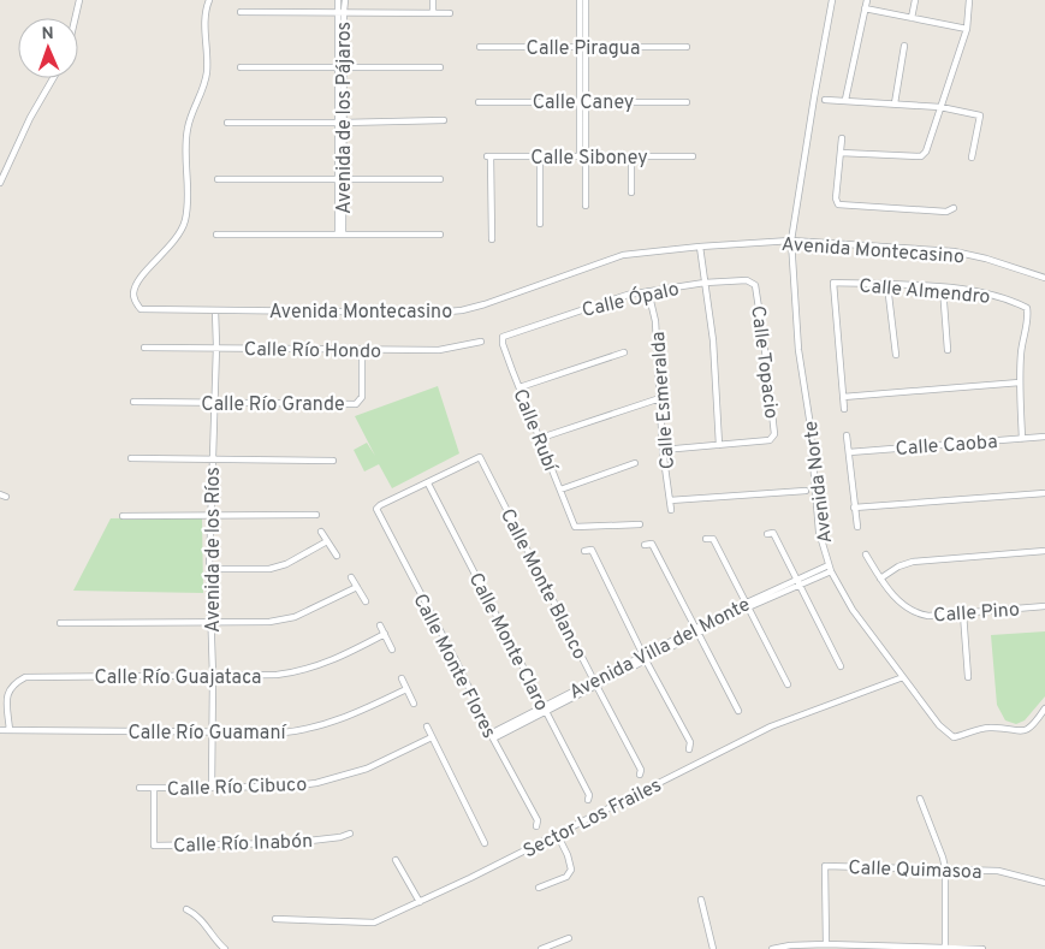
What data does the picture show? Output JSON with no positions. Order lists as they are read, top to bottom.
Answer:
{
  "streets": {
    "street": [
      "Calle Piragua",
      "Calle Caney",
      "Avenida de los Pájaros",
      "Calle Siboney",
      "Avenida Montecasino",
      "Calle Almendro",
      "Calle Ópalo",
      "Calle Río Hondo",
      "Calle Topacio",
      "Calle Esmeralda",
      "Calle Río Grande",
      "Calle Rubí",
      "Calle Caoba",
      "Avenida Norte",
      "Avenida de los Ríos",
      "Calle Monte Blanco",
      "Calle Pino",
      "Calle Monte Claro",
      "Avenida Villa del Monte",
      "Calle Monte Flores",
      "Calle Río Guajataca",
      "Calle Río Guamaní",
      "Calle Río Cibuco",
      "Sector Los Frailes",
      "Calle Río Inabón",
      "Calle Quimasoa"
    ]
  },
  "crossings": [
    ["Avenida Montecasino", "Avenida Norte"],
    ["Avenida Montecasino", "Avenida de los Ríos"],
    ["Calle Almendro", "Calle Caoba"],
    ["Calle Ópalo", "Calle Topacio"],
    ["Calle Ópalo", "Calle Esmeralda"],
    ["Calle Ópalo", "Calle Rubí"],
    ["Calle Río Hondo", "Calle Río Grande"],
    ["Calle Río Hondo", "Avenida de los Ríos"],
    ["Calle Topacio", "Calle Esmeralda"],
    ["Calle Río Grande", "Avenida de los Ríos"],
    ["Avenida Norte", "Avenida Villa del Monte"],
    ["Avenida Norte", "Sector Los Frailes"],
    ["Avenida de los Ríos", "Calle Río Guajataca"],
    ["Avenida de los Ríos", "Calle Río Guamaní"],
    ["Avenida de los Ríos", "Calle Río Cibuco"],
    ["Calle Monte Blanco", "Calle Monte Claro"],
    ["Calle Monte Blanco", "Avenida Villa del Monte"],
    ["Calle Monte Blanco", "Calle Monte Flores"],
    ["Calle Monte Claro", "Avenida Villa del Monte"],
    ["Calle Monte Claro", "Calle Monte Flores"],
    ["Avenida Villa del Monte", "Calle Monte Flores"],
    ["Calle Río Guajataca", "Calle Río Guamaní"],
    ["Calle Río Cibuco", "Calle Río Inabón"]
  ],
  "north": "top"
}
